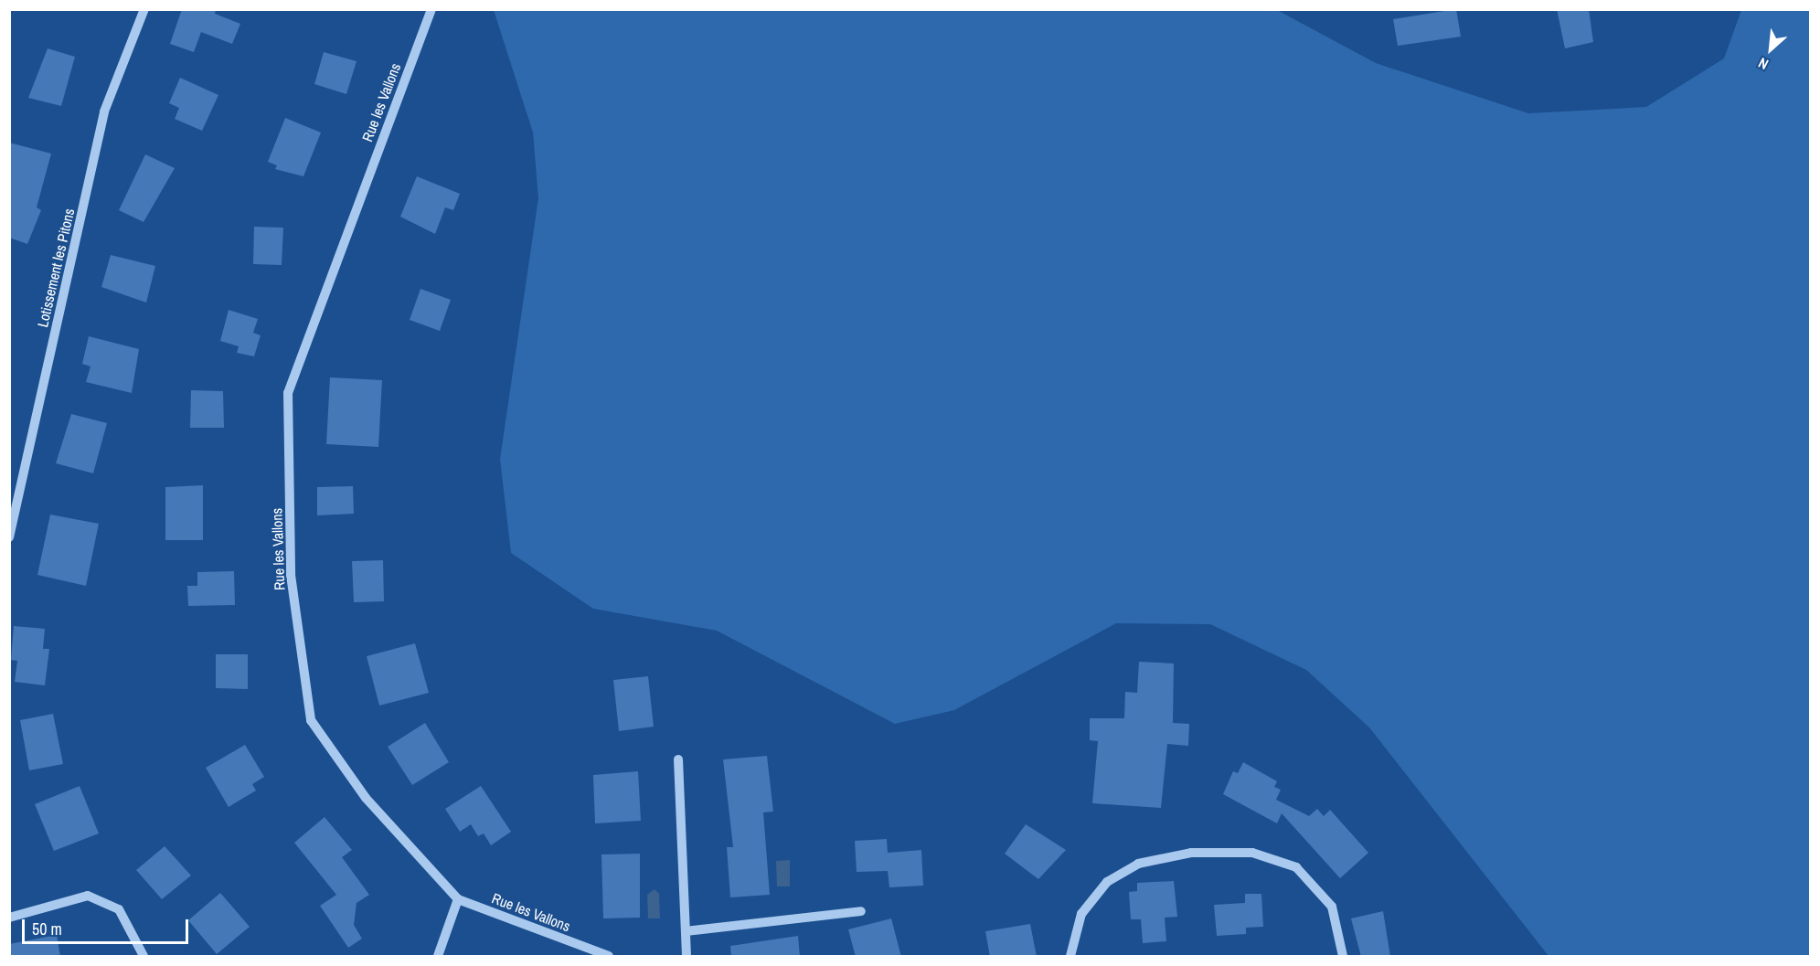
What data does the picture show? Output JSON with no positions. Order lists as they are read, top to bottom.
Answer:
{
  "streets": {
    "street": ["Rue les Vallons", "Lotissement les Pitons"]
  },
  "scale_bar": "50 m",
  "north": "bottom left"
}
